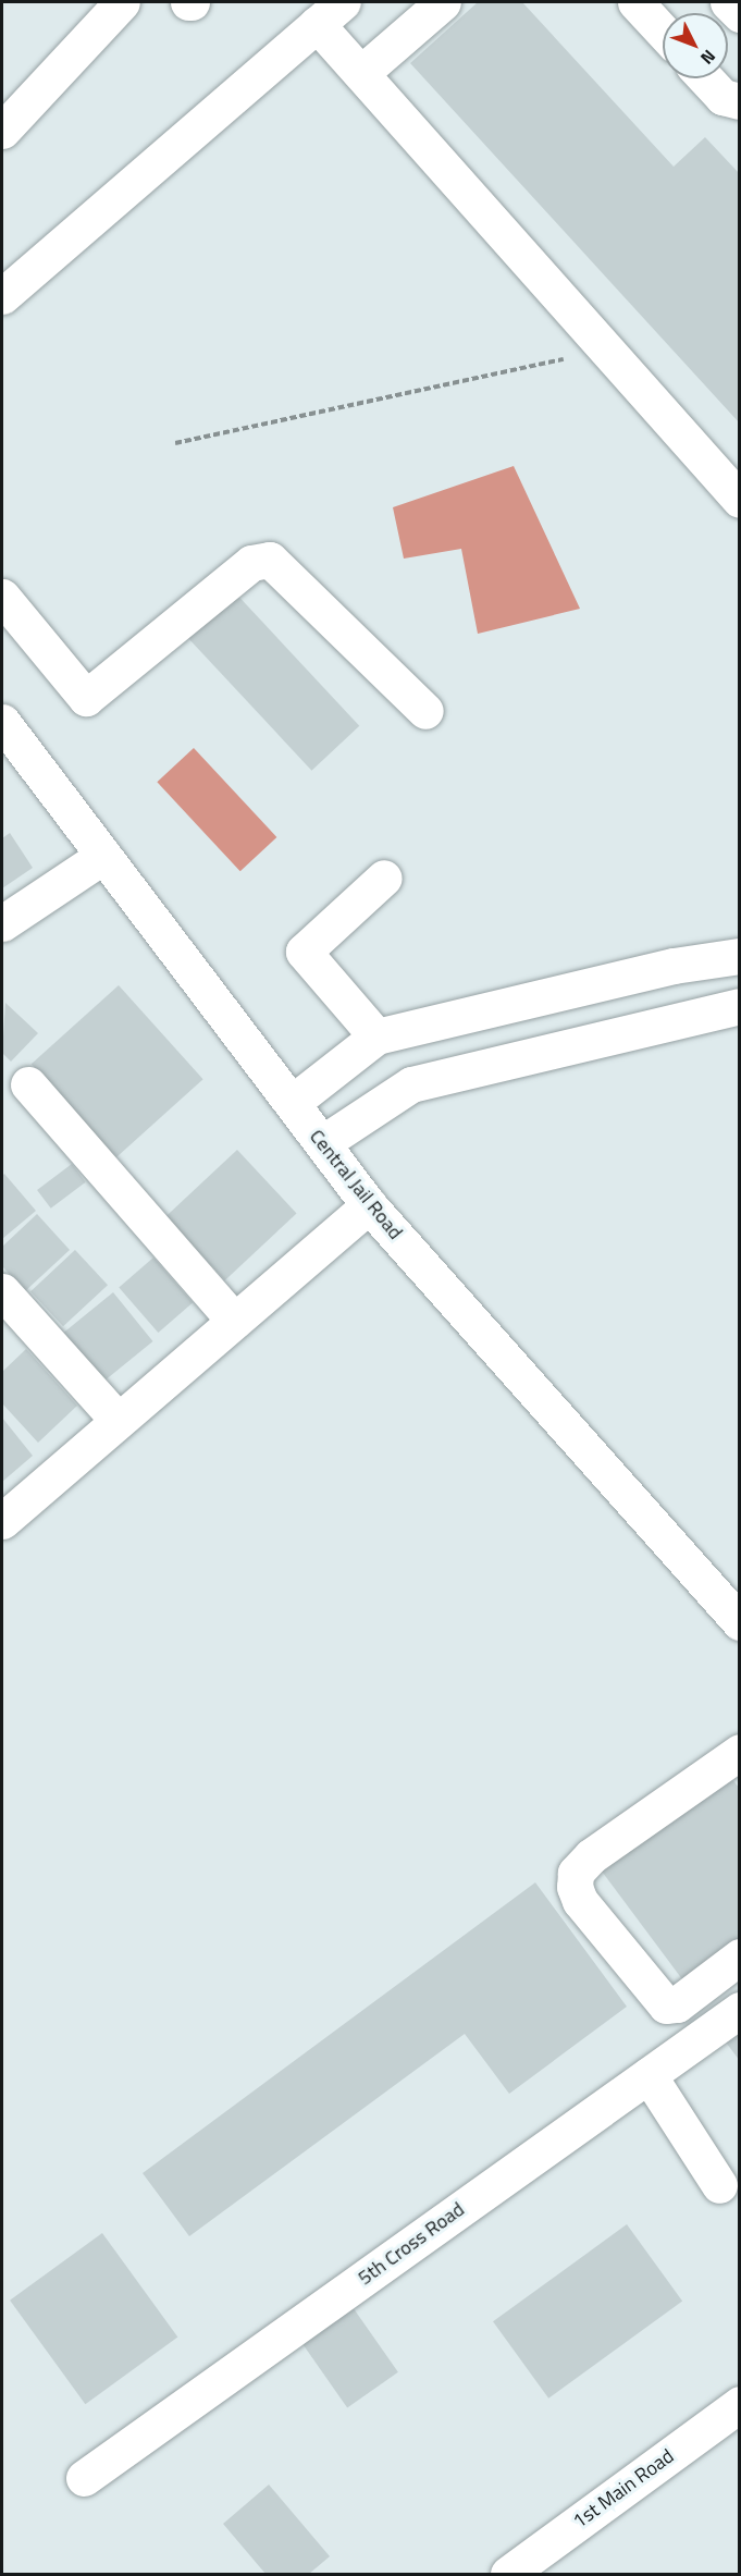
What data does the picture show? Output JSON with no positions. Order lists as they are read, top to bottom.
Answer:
{
  "streets": {
    "street": ["Central Jail Road", "5th Cross Road", "1st Main Road"]
  },
  "north": "bottom right"
}
